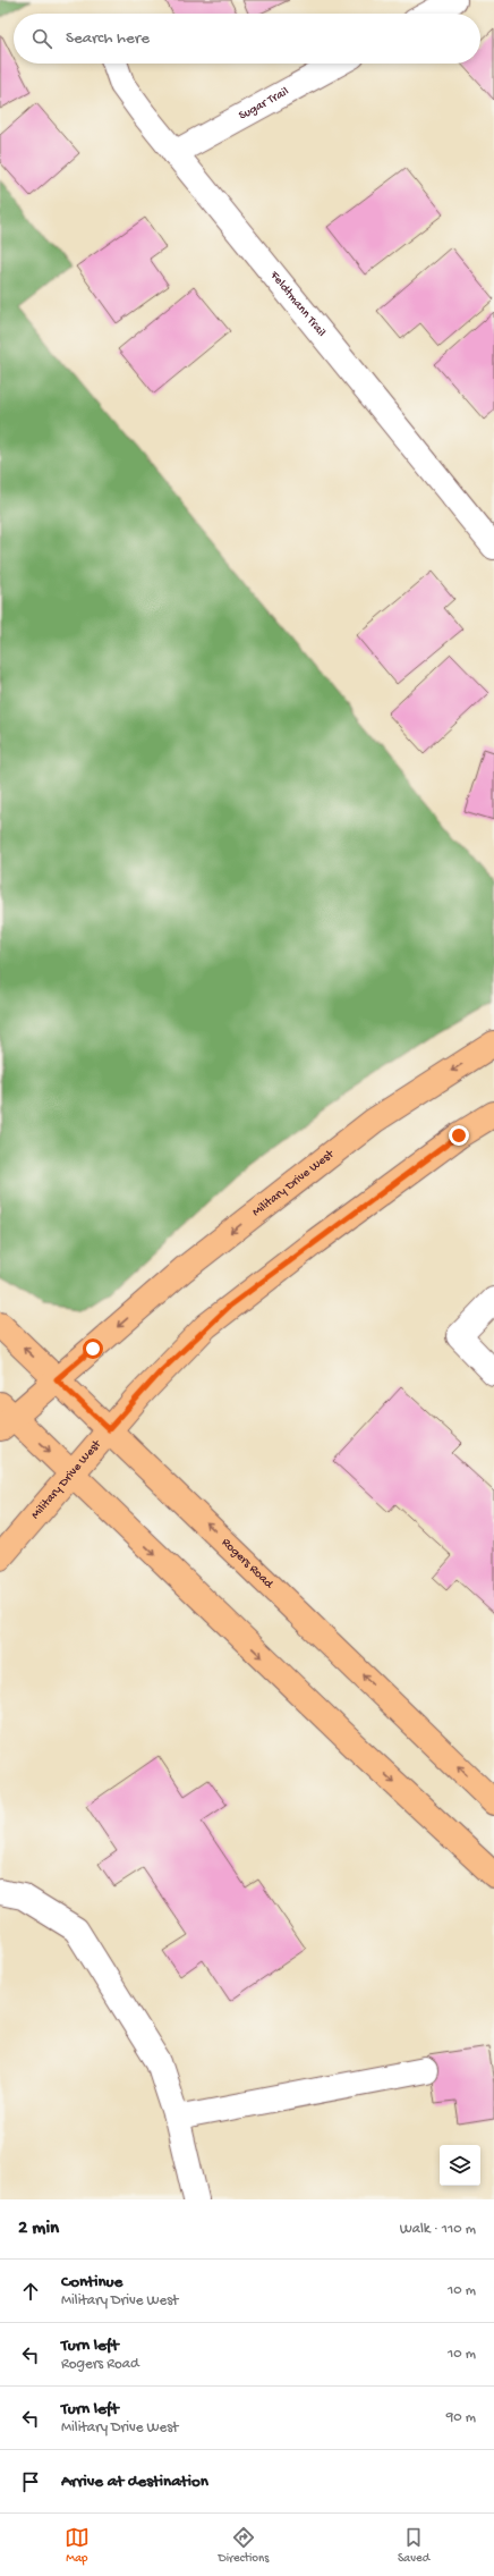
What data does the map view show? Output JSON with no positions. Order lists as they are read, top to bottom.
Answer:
{
  "streets": {
    "main road": ["Military Drive West", "Rogers Road"],
    "street": ["Sugar Trail", "Feldtmann Trail"]
  },
  "crossings": [
    ["Sugar Trail", "Feldtmann Trail"],
    ["Military Drive West", "Rogers Road"]
  ],
  "page": {
    "search": "Search here",
    "heading": ["2 min", "Walk · 110 m"],
    "list": [
      ["Continue", "Military Drive West", "10 m"],
      ["Turn left", "Rogers Road", "10 m"],
      ["Turn left", "Military Drive West", "90 m"],
      "Arrive at destination"
    ],
    "nav": ["Map", "Directions", "Saved"]
  }
}
